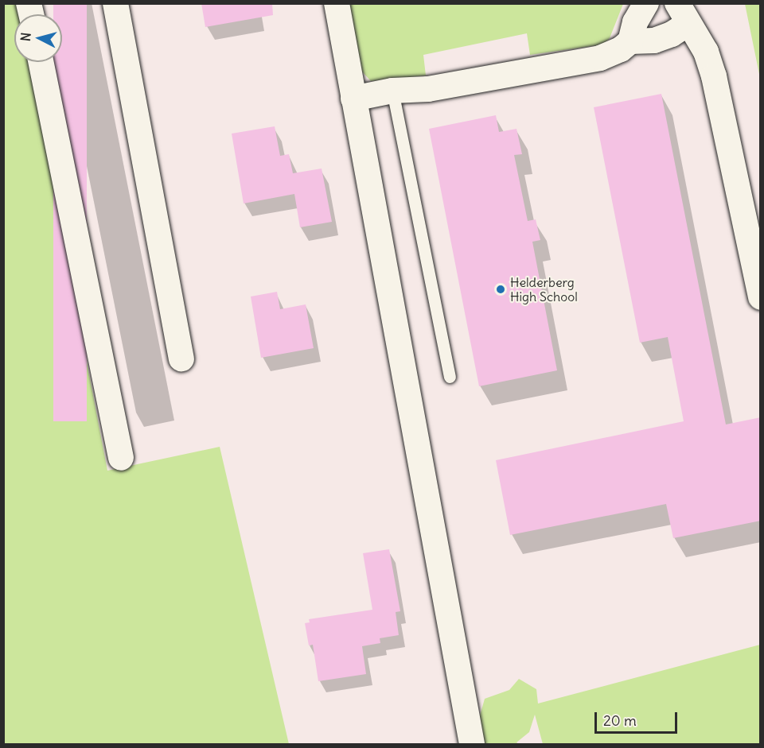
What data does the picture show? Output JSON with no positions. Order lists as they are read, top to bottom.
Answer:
{
  "places": ["Helderberg High School"],
  "scale_bar": "20 m",
  "north": "left"
}
